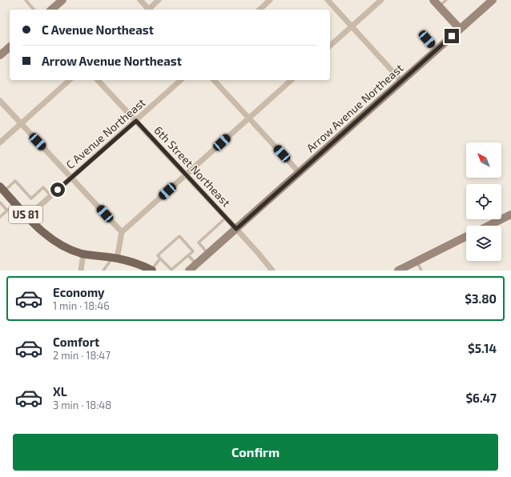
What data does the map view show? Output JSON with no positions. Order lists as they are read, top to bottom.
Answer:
{
  "streets": {
    "main road": ["US 81"],
    "street": ["Arrow Avenue Northeast", "C Avenue Northeast", "6th Street Northeast"]
  },
  "crossings": [
    ["Arrow Avenue Northeast", "6th Street Northeast"],
    ["C Avenue Northeast", "6th Street Northeast"],
    ["C Avenue Northeast", "US 81"]
  ],
  "north": "top left",
  "page": {
    "banner": ["C Avenue Northeast", "Arrow Avenue Northeast"],
    "list": [
      {
        "name": "Economy",
        "note": "1 min · 18:46",
        "value": "$3.80"
      },
      {
        "name": "Comfort",
        "note": "2 min · 18:47",
        "value": "$5.14"
      },
      {
        "name": "XL",
        "note": "3 min · 18:48",
        "value": "$6.47"
      }
    ],
    "buttons": "Confirm"
  }
}
